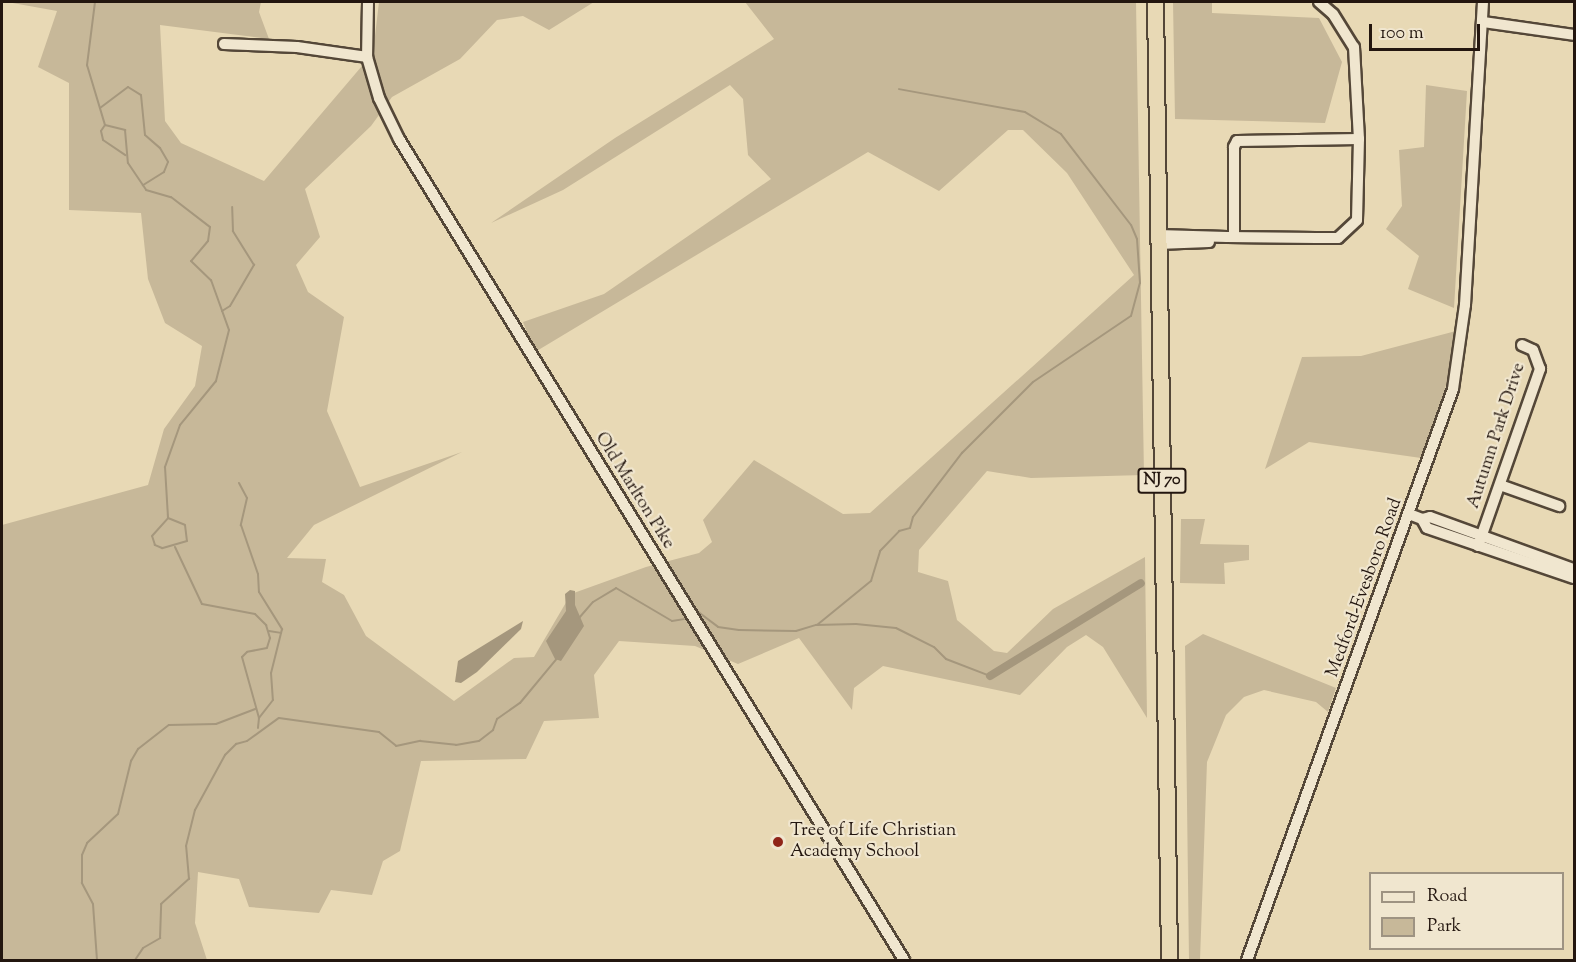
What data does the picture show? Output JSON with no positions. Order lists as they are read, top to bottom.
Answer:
{
  "streets": {
    "highway": ["NJ 70"],
    "street": ["Autumn Park Drive", "Old Marlton Pike", "Medford-Evesboro Road"]
  },
  "places": ["Tree of Life Christian Academy School"],
  "legend": ["Road", "Park"],
  "scale_bar": "100 m"
}
